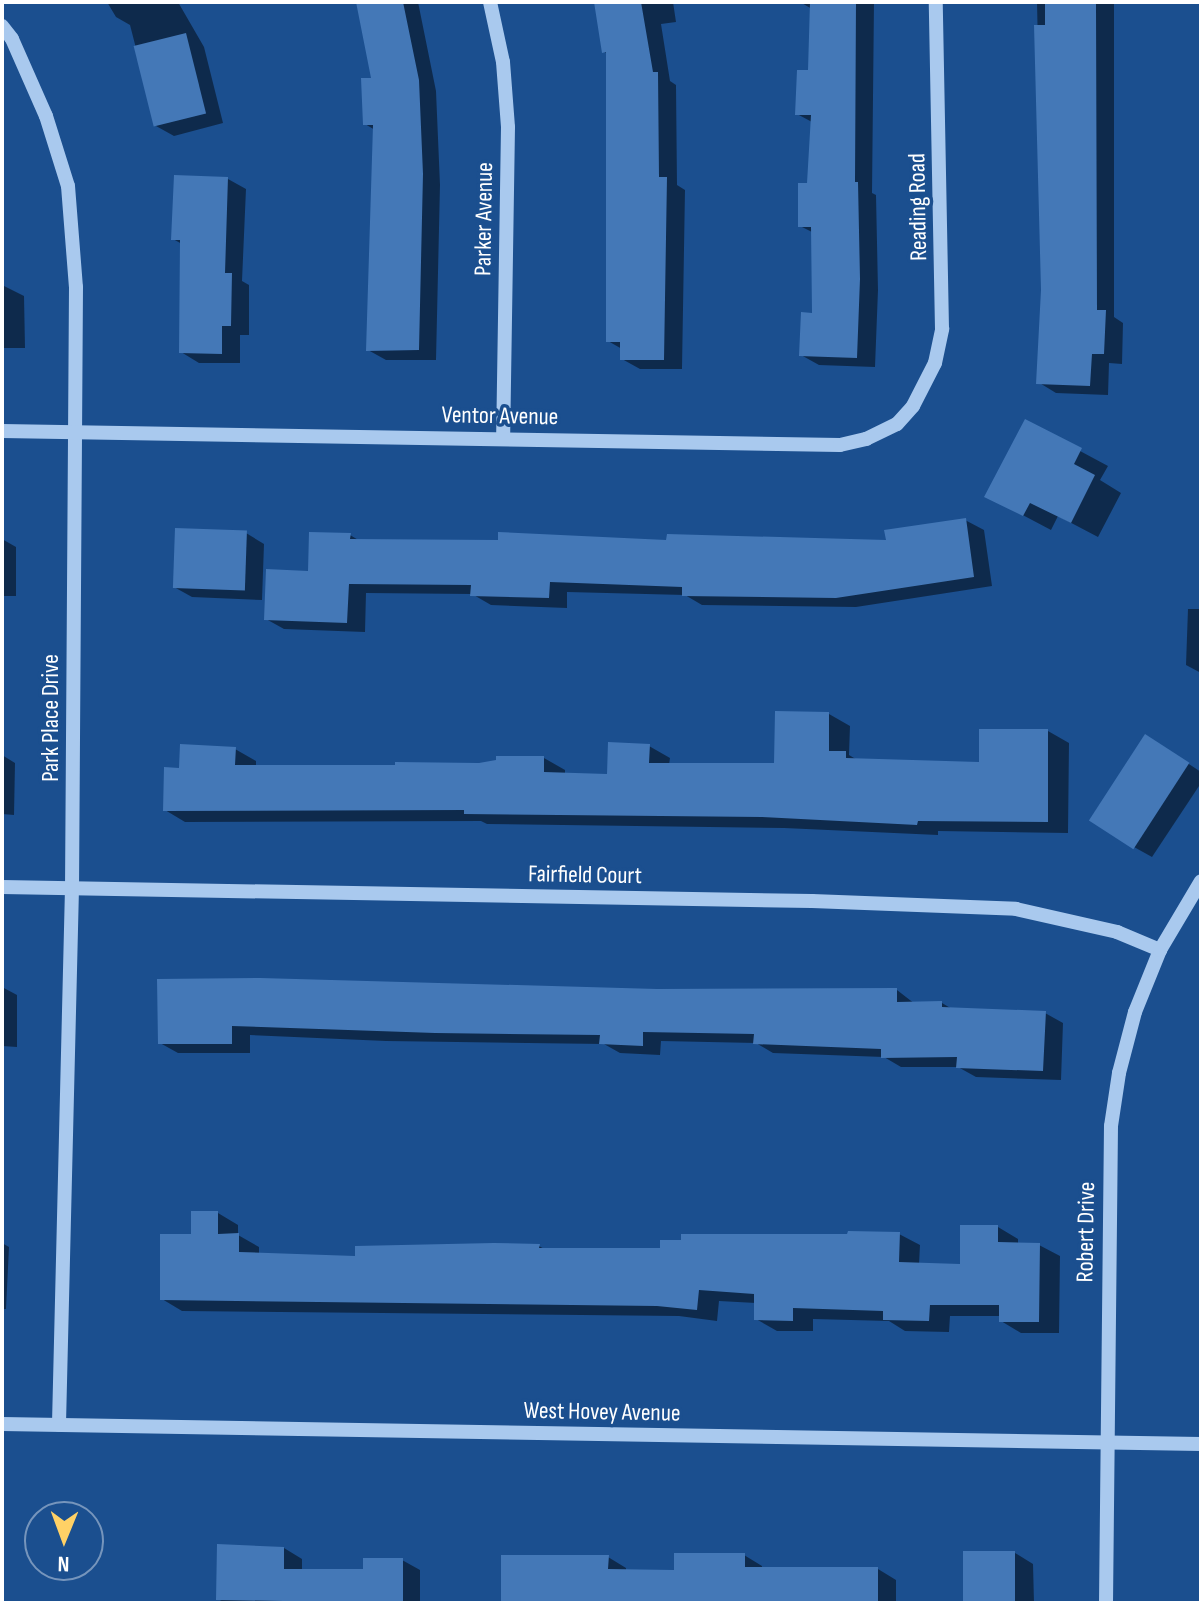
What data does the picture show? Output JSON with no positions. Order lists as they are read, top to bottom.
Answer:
{
  "streets": {
    "street": [
      "Reading Road",
      "Parker Avenue",
      "Ventor Avenue",
      "Park Place Drive",
      "Fairfield Court",
      "Robert Drive",
      "West Hovey Avenue"
    ]
  },
  "crossings": [
    ["Reading Road", "Ventor Avenue"],
    ["Parker Avenue", "Ventor Avenue"],
    ["Ventor Avenue", "Park Place Drive"],
    ["Park Place Drive", "Fairfield Court"],
    ["Park Place Drive", "West Hovey Avenue"],
    ["Fairfield Court", "Robert Drive"],
    ["Robert Drive", "West Hovey Avenue"]
  ],
  "north": "bottom"
}
